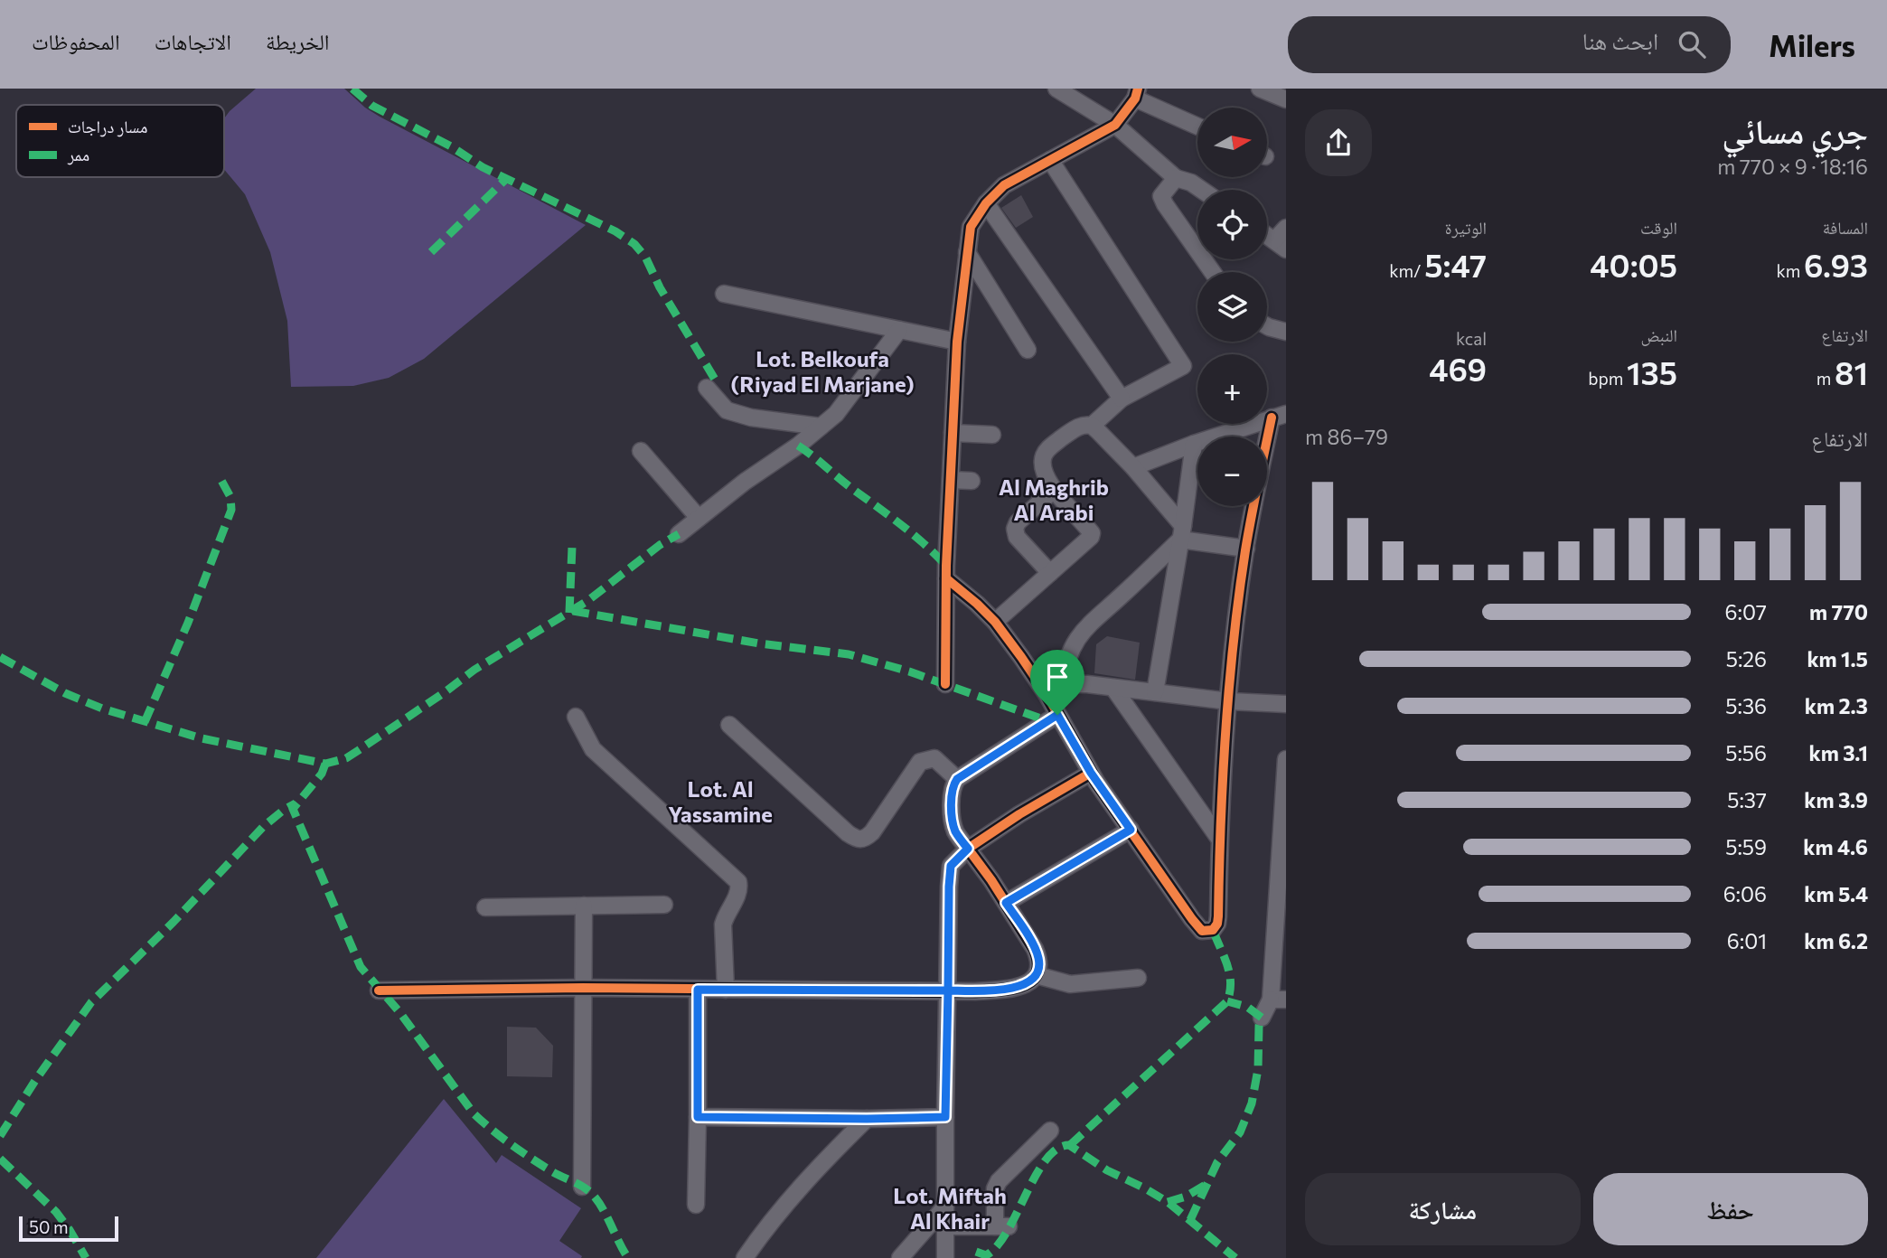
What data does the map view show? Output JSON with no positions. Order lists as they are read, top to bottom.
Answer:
{
  "districts": [
    "Lot. Belkoufa (Riyad El Marjane)",
    "Al Maghrib Al Arabi",
    "Lot. Al Yassamine",
    "Lot. Miftah Al Khair"
  ],
  "legend": ["مسار دراجات", "ممر"],
  "scale_bar": "50 m",
  "north": "right",
  "page": {
    "header": "Milers",
    "search": "ابحث هنا",
    "nav": ["الخريطة", "الاتجاهات", "المحفوظات"],
    "heading": ["جري مسائي", "18:16 · 9 × 770 m"],
    "map_buttons": ["+", "−"],
    "stats": [
      ["المسافة", "6.93 km"],
      ["الوقت", "40:05"],
      ["الوتيرة", "5:47 /km"],
      ["الارتفاع", "81 m"],
      ["النبض", "135 bpm"],
      ["kcal", "469"]
    ],
    "chart": ["الارتفاع", "79–86 m"],
    "list": [
      {
        "name": "770 m",
        "note": "6:07"
      },
      {
        "name": "1.5 km",
        "note": "5:26"
      },
      {
        "name": "2.3 km",
        "note": "5:36"
      },
      {
        "name": "3.1 km",
        "note": "5:56"
      },
      {
        "name": "3.9 km",
        "note": "5:37"
      },
      {
        "name": "4.6 km",
        "note": "5:59"
      },
      {
        "name": "5.4 km",
        "note": "6:06"
      },
      {
        "name": "6.2 km",
        "note": "6:01"
      }
    ],
    "buttons": ["حفظ", "مشاركة"],
    "scale": "50 m"
  }
}
